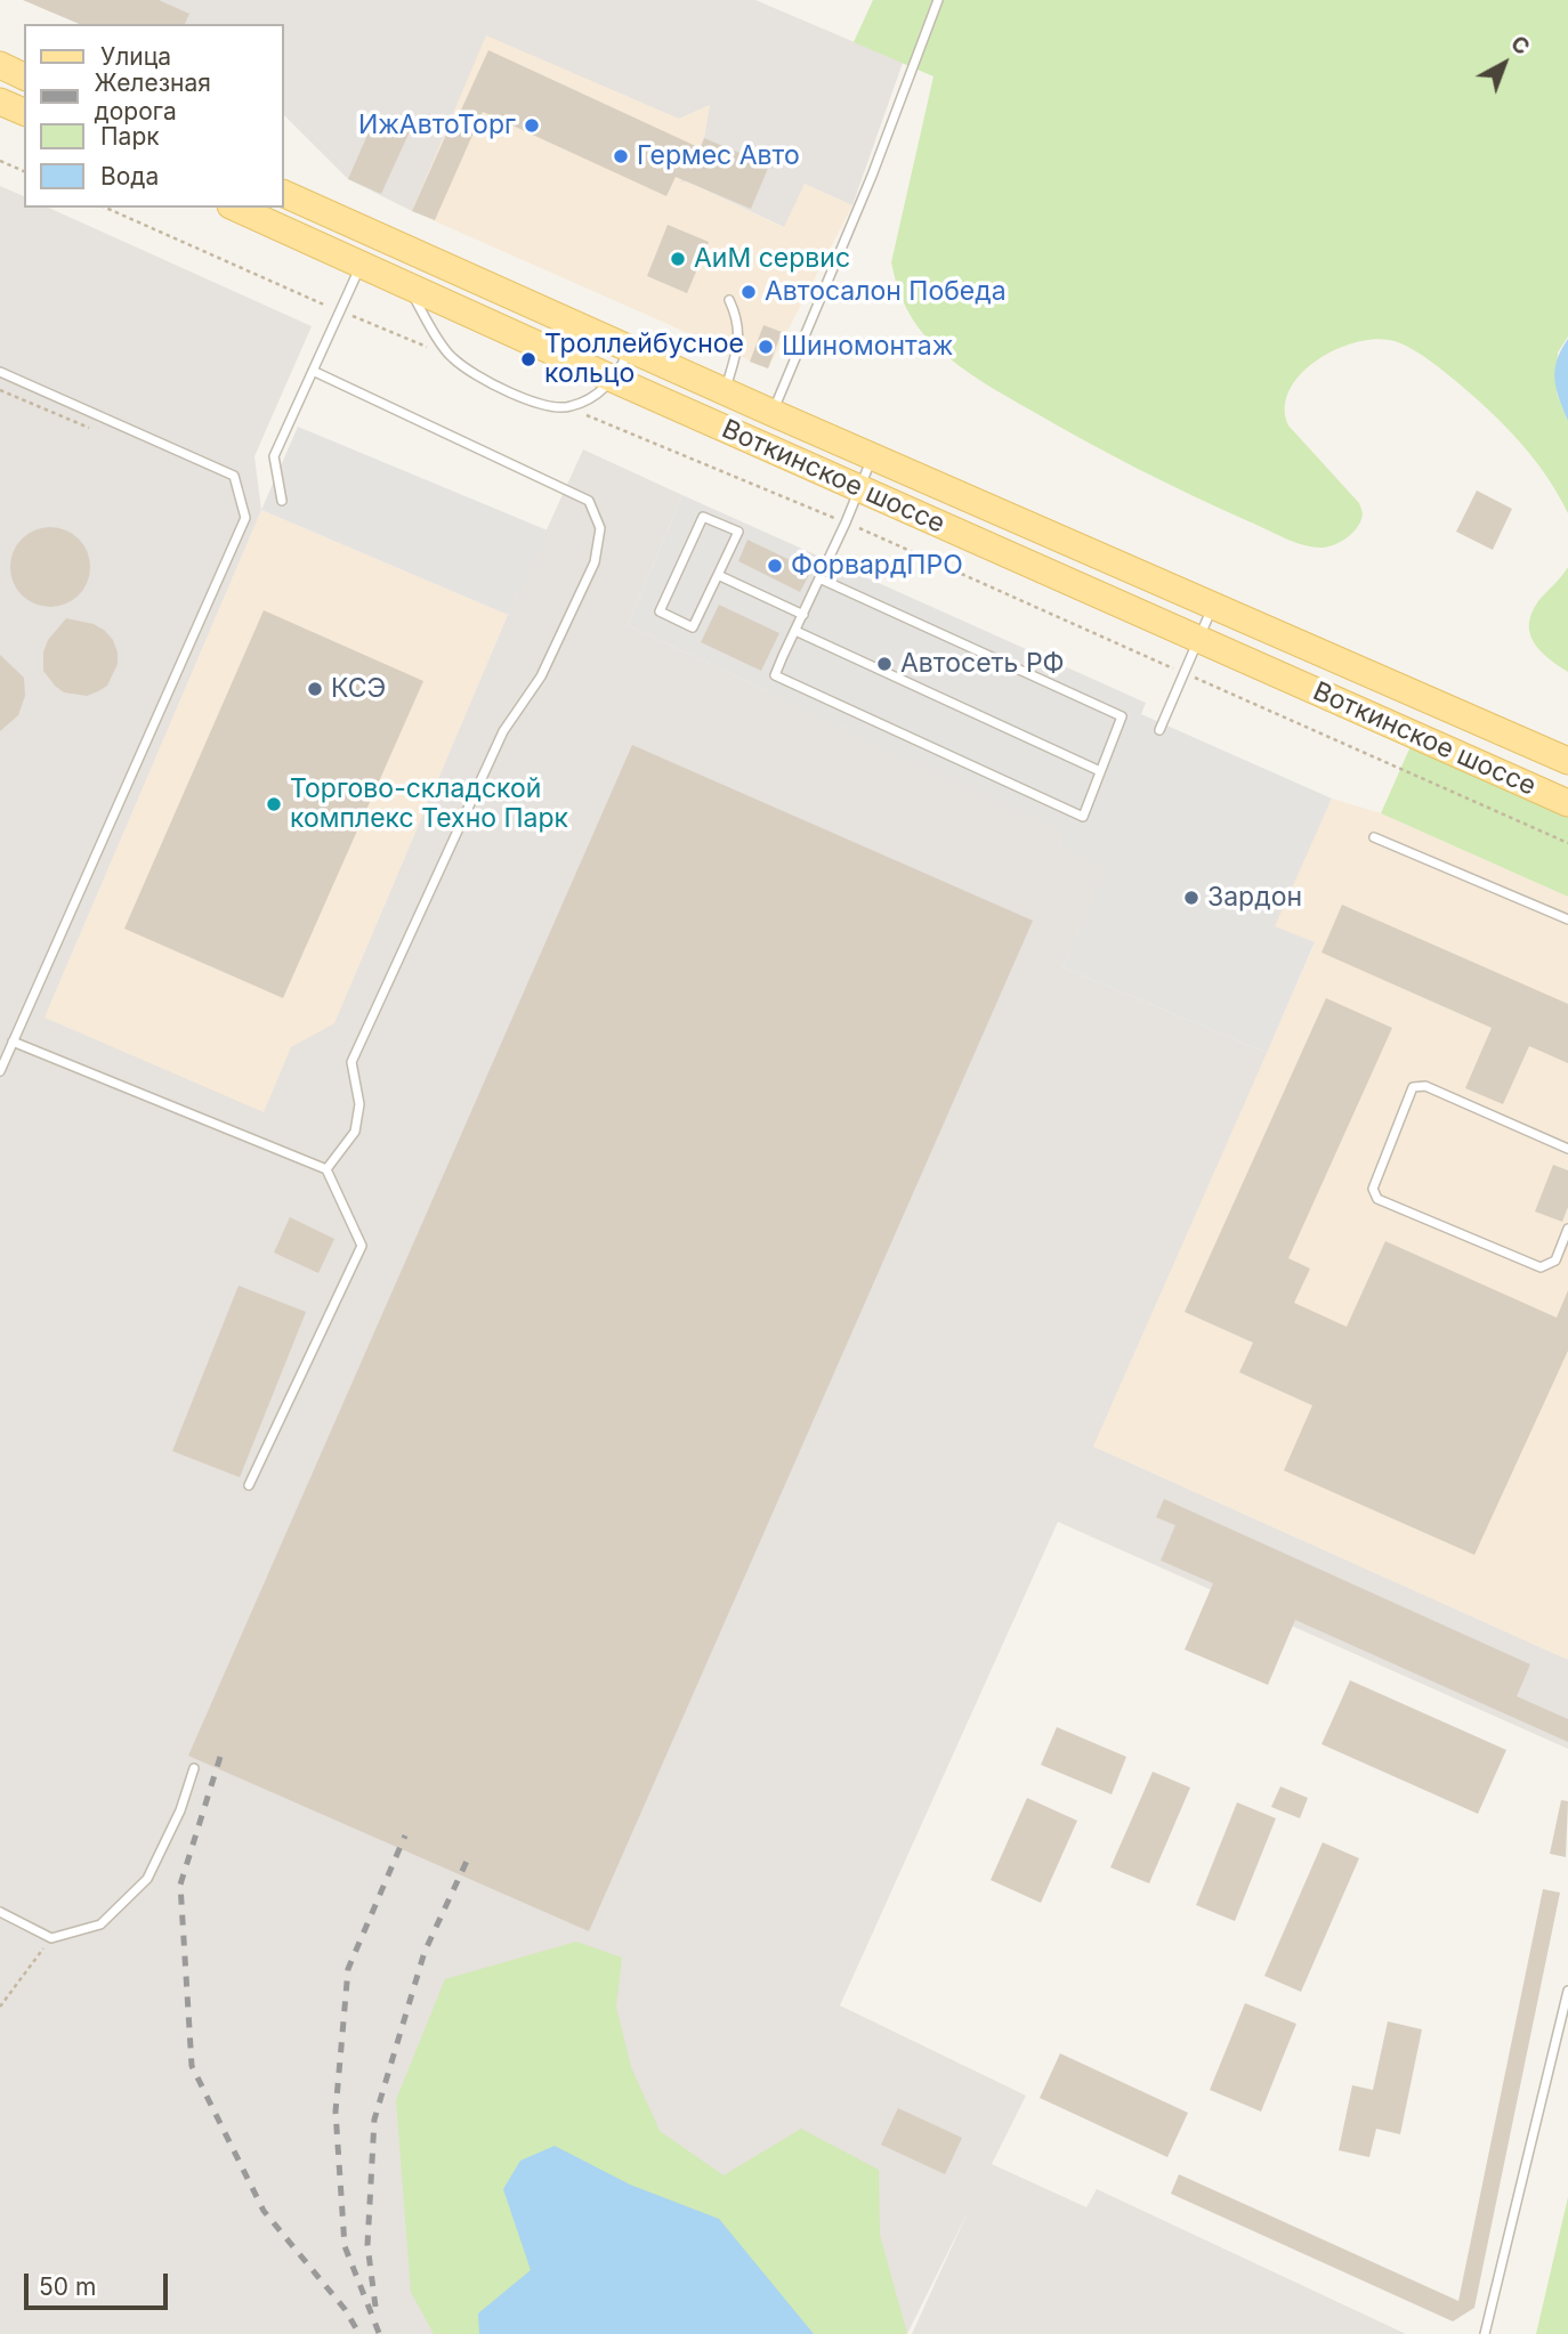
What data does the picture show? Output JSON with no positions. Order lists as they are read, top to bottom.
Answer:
{
  "streets": {
    "main road": ["Воткинское шоссе"]
  },
  "places": [
    "ИжАвтоТорг",
    "Гермес Авто",
    "АиМ сервис",
    "Автосалон Победа",
    "Шиномонтаж",
    "Троллейбусное кольцо",
    "ФорвардПРО",
    "Автосеть РФ",
    "КСЭ",
    "Торгово-складской комплекс Техно Парк",
    "Зардон"
  ],
  "legend": [
    "Улица",
    "Железная дорога",
    "Парк",
    "Вода"
  ],
  "scale_bar": "50 m",
  "north": "top right"
}
